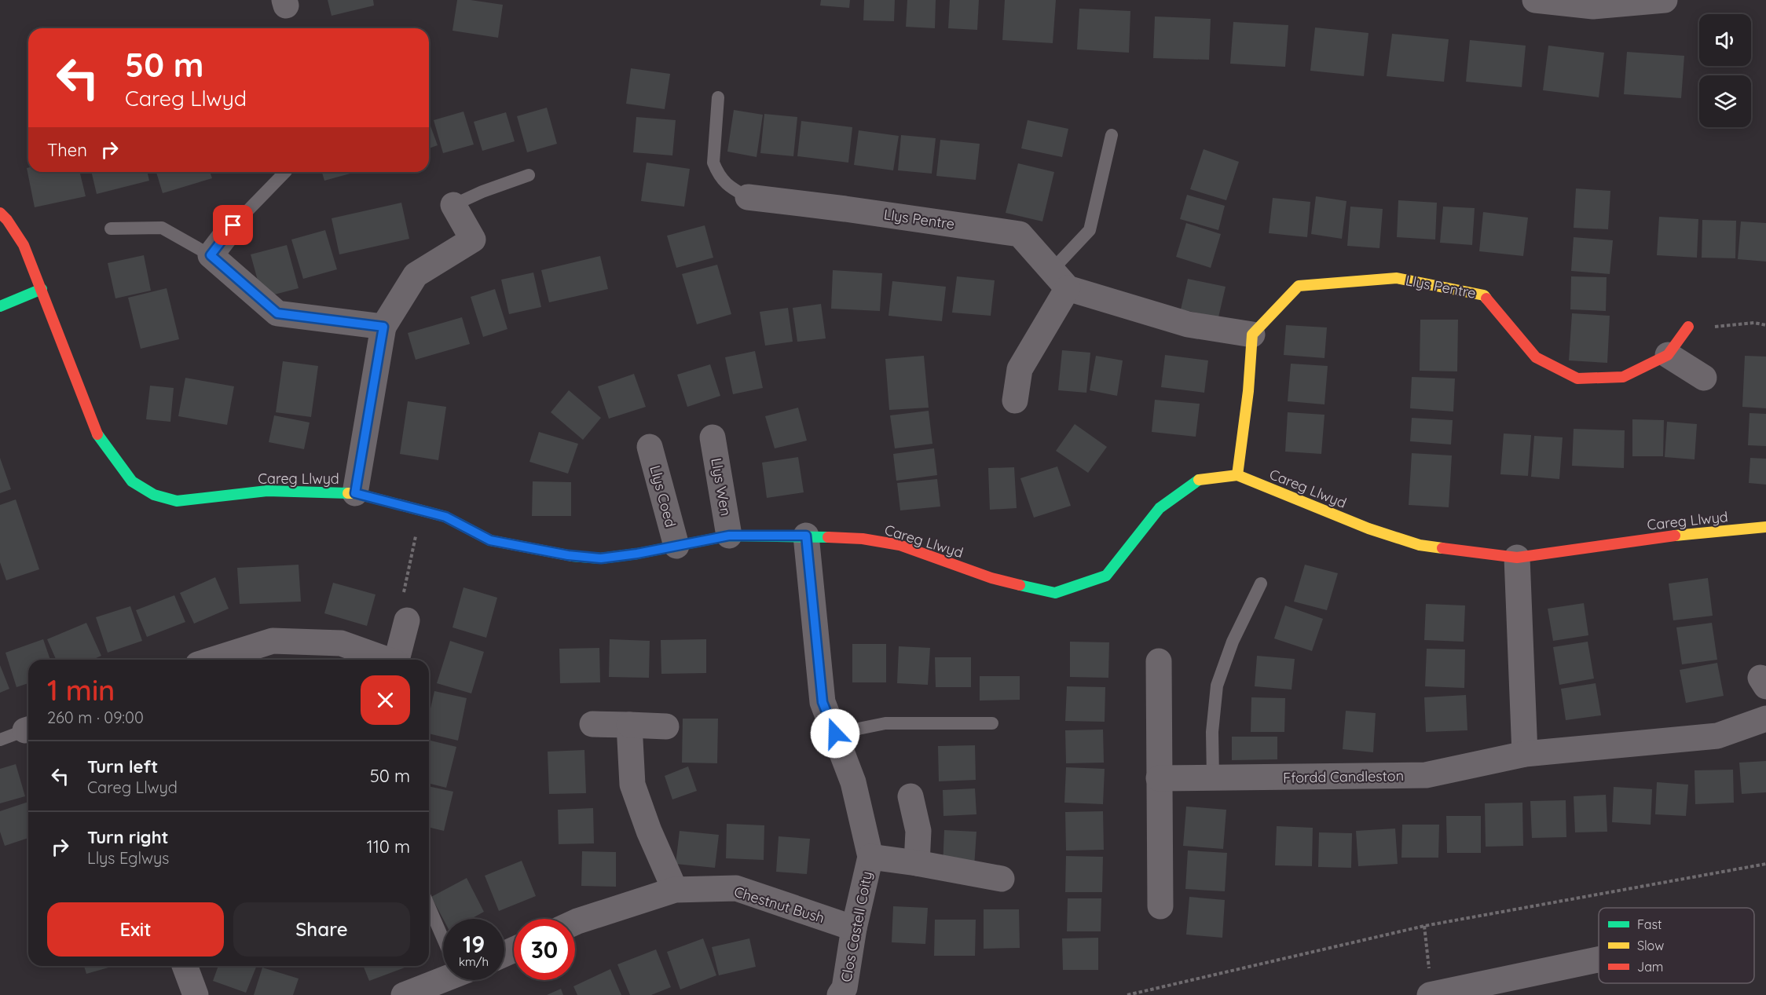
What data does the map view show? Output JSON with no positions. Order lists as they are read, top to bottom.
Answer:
{
  "streets": {
    "street": [
      "Llys Pentre",
      "Careg Llwyd",
      "Llys Wen",
      "Llys Coed",
      "Ffordd Candleston",
      "Chestnut Bush",
      "Clos Castell Coity"
    ]
  },
  "crossings": [
    ["Careg Llwyd", "Llys Wen"],
    ["Careg Llwyd", "Llys Coed"],
    ["Careg Llwyd", "Clos Castell Coity"],
    ["Chestnut Bush", "Clos Castell Coity"]
  ],
  "legend": ["Fast", "Slow", "Jam"],
  "page": {
    "turn": ["50 m", "Careg Llwyd"],
    "then": "Then",
    "heading": ["1 min", "260 m · 09:00"],
    "list": [
      {
        "name": "Turn left",
        "note": "Careg Llwyd",
        "value": "50 m"
      },
      {
        "name": "Turn right",
        "note": "Llys Eglwys",
        "value": "110 m"
      }
    ],
    "buttons": ["Exit", "Share"],
    "speed": "19 km/h",
    "limit": "30"
  }
}
